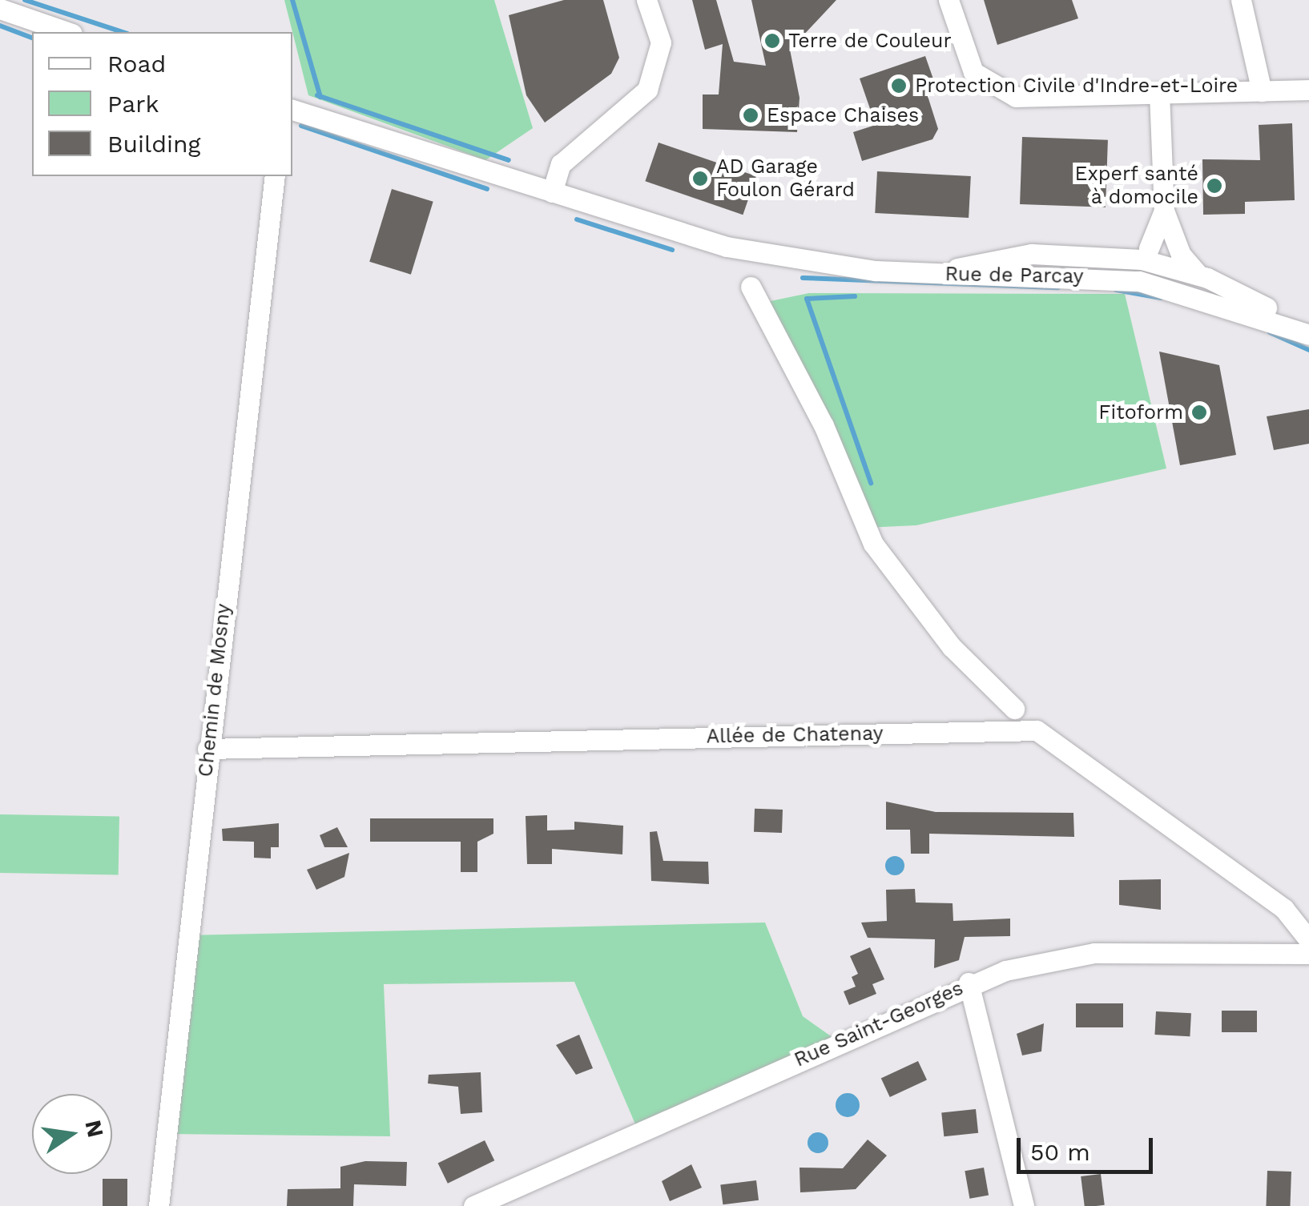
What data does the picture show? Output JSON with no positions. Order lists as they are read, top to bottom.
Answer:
{
  "streets": {
    "street": [
      "Rue de Parcay",
      "Chemin de Mosny",
      "Allée de Chatenay",
      "Rue Saint-Georges"
    ]
  },
  "crossings": [
    ["Chemin de Mosny", "Allée de Chatenay"]
  ],
  "places": [
    "Terre de Couleur",
    "Protection Civile d'Indre-et-Loire",
    "Espace Chaises",
    "AD Garage Foulon Gérard",
    "Experf santé à domocile",
    "Fitoform"
  ],
  "legend": ["Road", "Park", "Building"],
  "scale_bar": "50 m",
  "north": "right"
}
